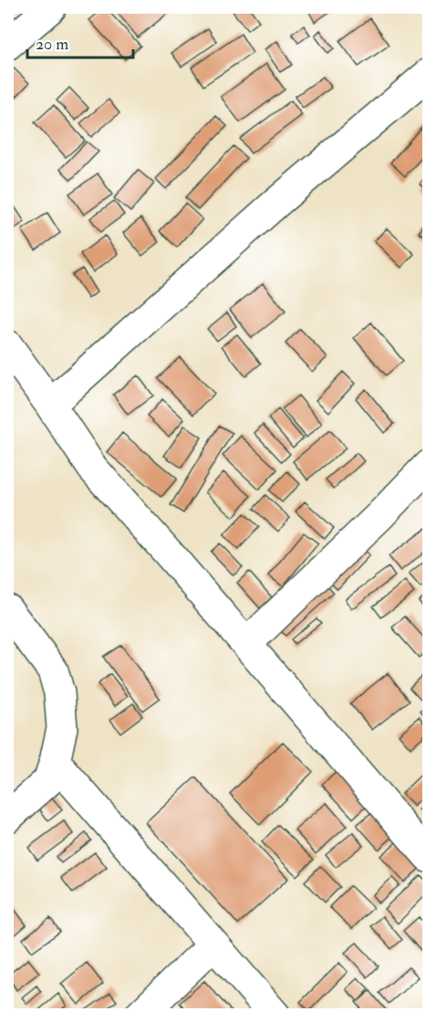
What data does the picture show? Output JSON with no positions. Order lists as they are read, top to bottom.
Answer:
{
  "scale_bar": "20 m"
}
